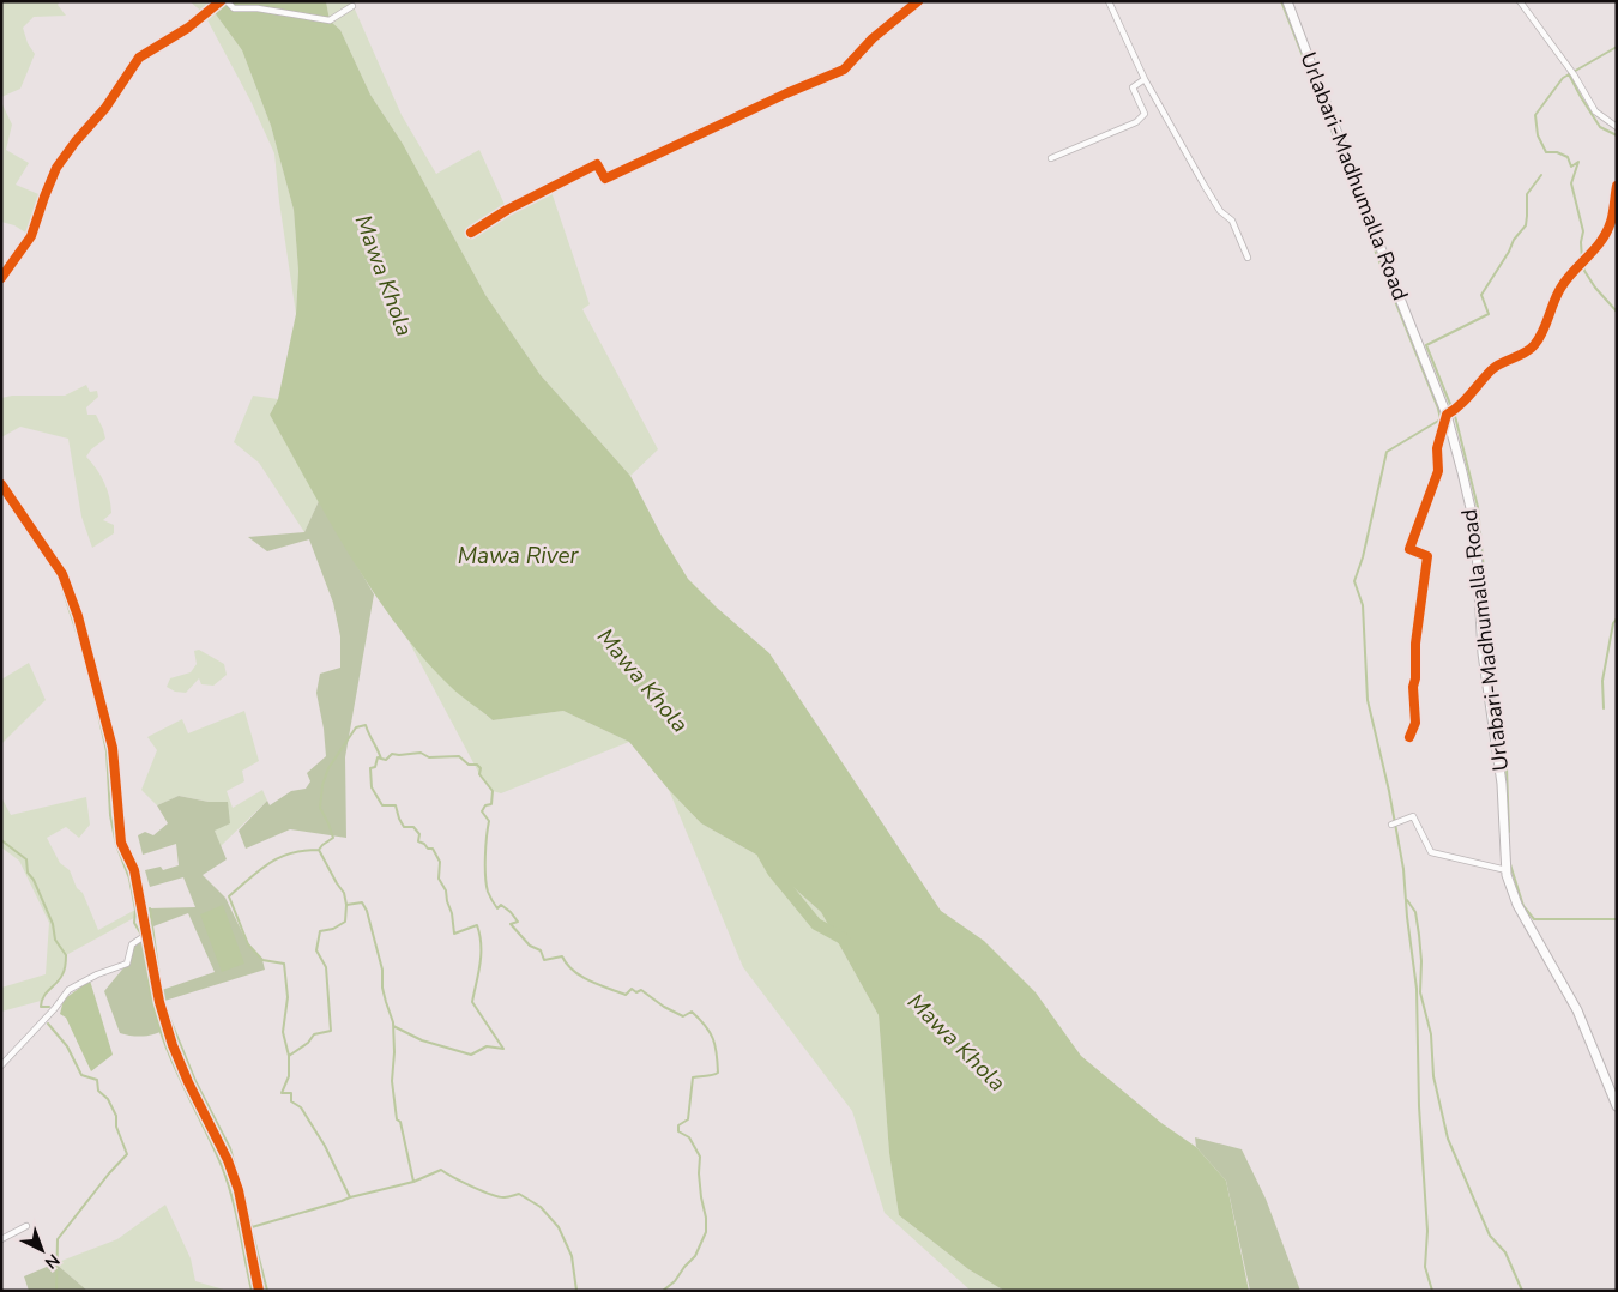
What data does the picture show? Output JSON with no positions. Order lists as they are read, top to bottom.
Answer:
{
  "streets": {
    "main road": ["Urlabari-Madhumalla Road"]
  },
  "water": ["Mawa Khola", "Mawa River"],
  "north": "bottom right"
}
